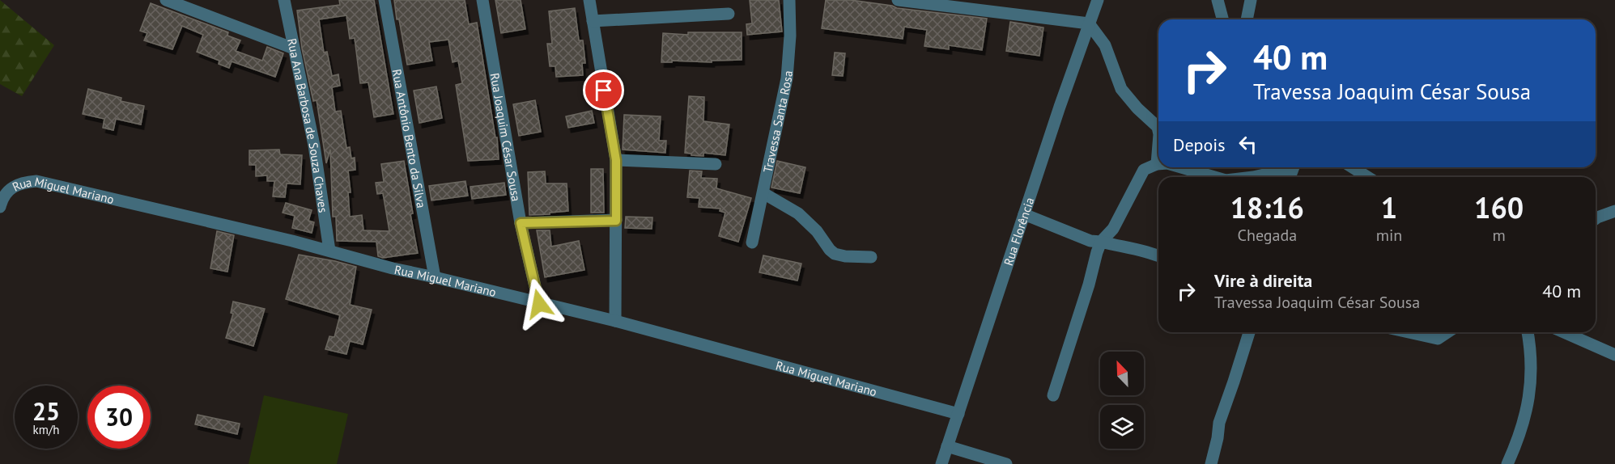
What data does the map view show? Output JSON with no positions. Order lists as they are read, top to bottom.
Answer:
{
  "streets": {
    "street": [
      "Travessa Santa Rosa",
      "Rua Ana Barbosa de Souza Chaves",
      "Rua Antônio Bento da Silva",
      "Rua Joaquim César Sousa",
      "Rua Miguel Mariano",
      "Rua Florência"
    ]
  },
  "crossings": [
    ["Rua Ana Barbosa de Souza Chaves", "Rua Miguel Mariano"],
    ["Rua Antônio Bento da Silva", "Rua Miguel Mariano"],
    ["Rua Joaquim César Sousa", "Rua Miguel Mariano"],
    ["Rua Miguel Mariano", "Rua Florência"]
  ],
  "north": "top left",
  "page": {
    "turn": ["40 m", "Travessa Joaquim César Sousa"],
    "then": "Depois",
    "eta": [
      "18:16",
      "Chegada",
      "1",
      "min",
      "160",
      "m"
    ],
    "list": [
      {
        "name": "Vire à direita",
        "note": "Travessa Joaquim César Sousa",
        "value": "40 m"
      }
    ],
    "speed": "25 km/h",
    "limit": "30"
  }
}
